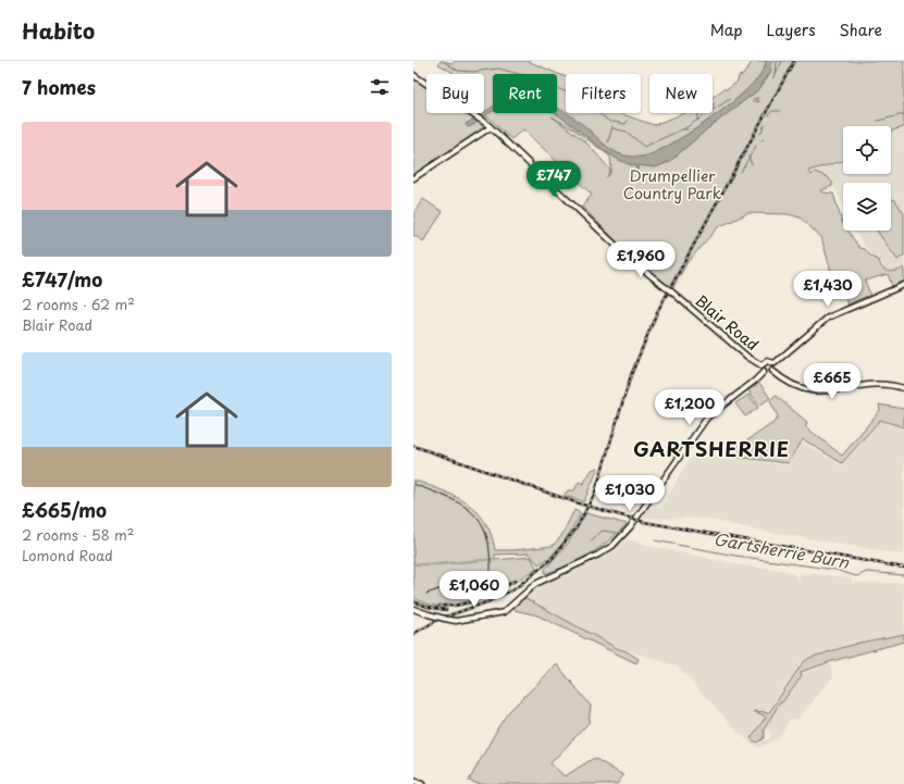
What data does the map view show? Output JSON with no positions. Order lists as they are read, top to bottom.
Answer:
{
  "streets": {
    "street": ["Blair Road"]
  },
  "districts": ["GARTSHERRIE"],
  "water": ["Gartsherrie Burn"],
  "parks": ["Drumpellier Country Park"],
  "page": {
    "header": "Habito",
    "nav": ["Map", "Layers", "Share"],
    "heading": "7 homes",
    "chip": [
      "Buy",
      "Rent",
      "Filters",
      "New"
    ],
    "list": [
      {
        "name": "£747/mo",
        "note": "2 rooms · 62 m² · Blair Road"
      },
      {
        "name": "£665/mo",
        "note": "2 rooms · 58 m² · Lomond Road"
      }
    ],
    "price": [
      "£747",
      "£1,960",
      "£1,430",
      "£665",
      "£1,200",
      "£1,030",
      "£1,060"
    ]
  }
}
